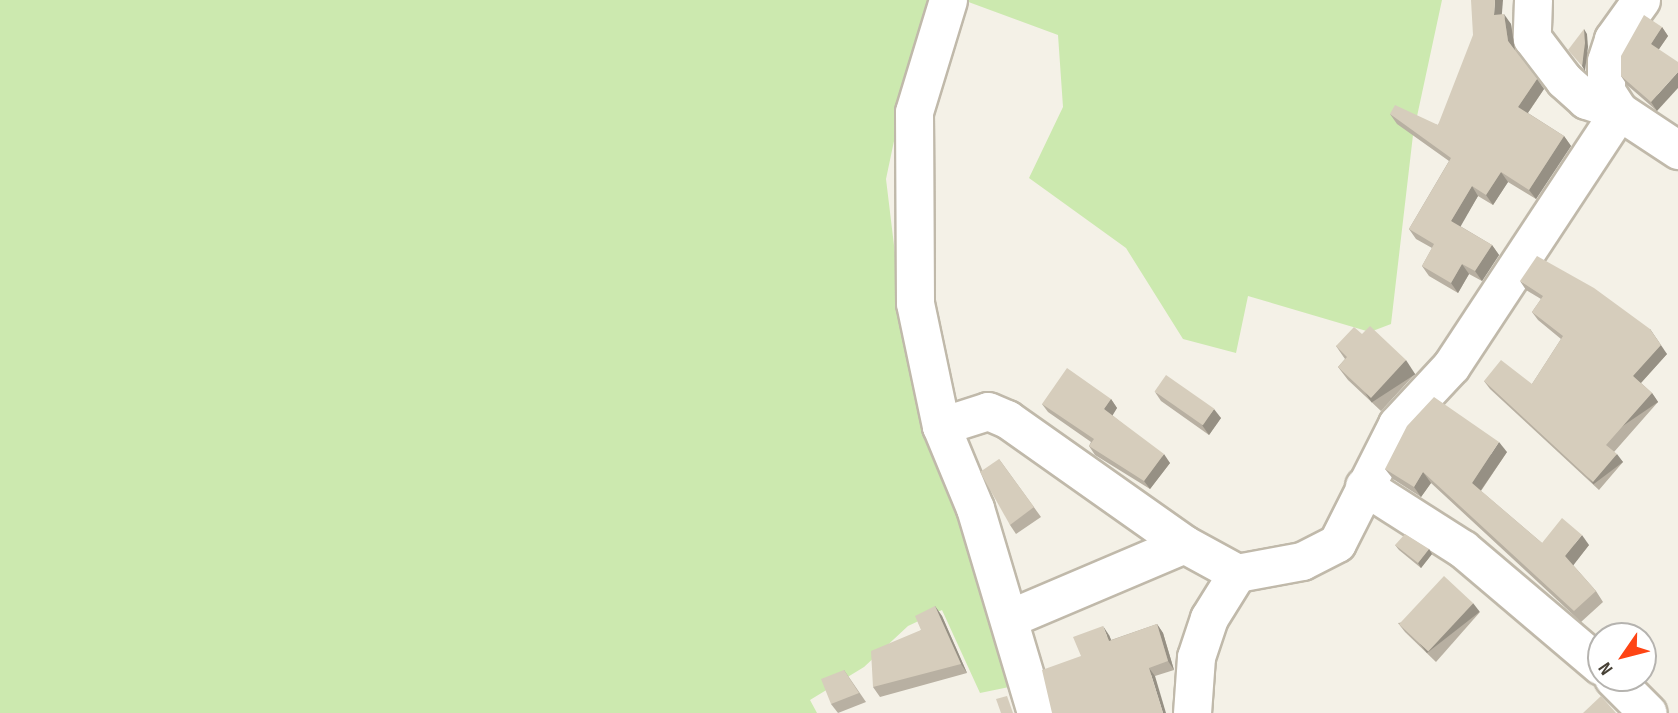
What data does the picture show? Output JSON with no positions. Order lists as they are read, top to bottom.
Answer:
{
  "north": "bottom left"
}
